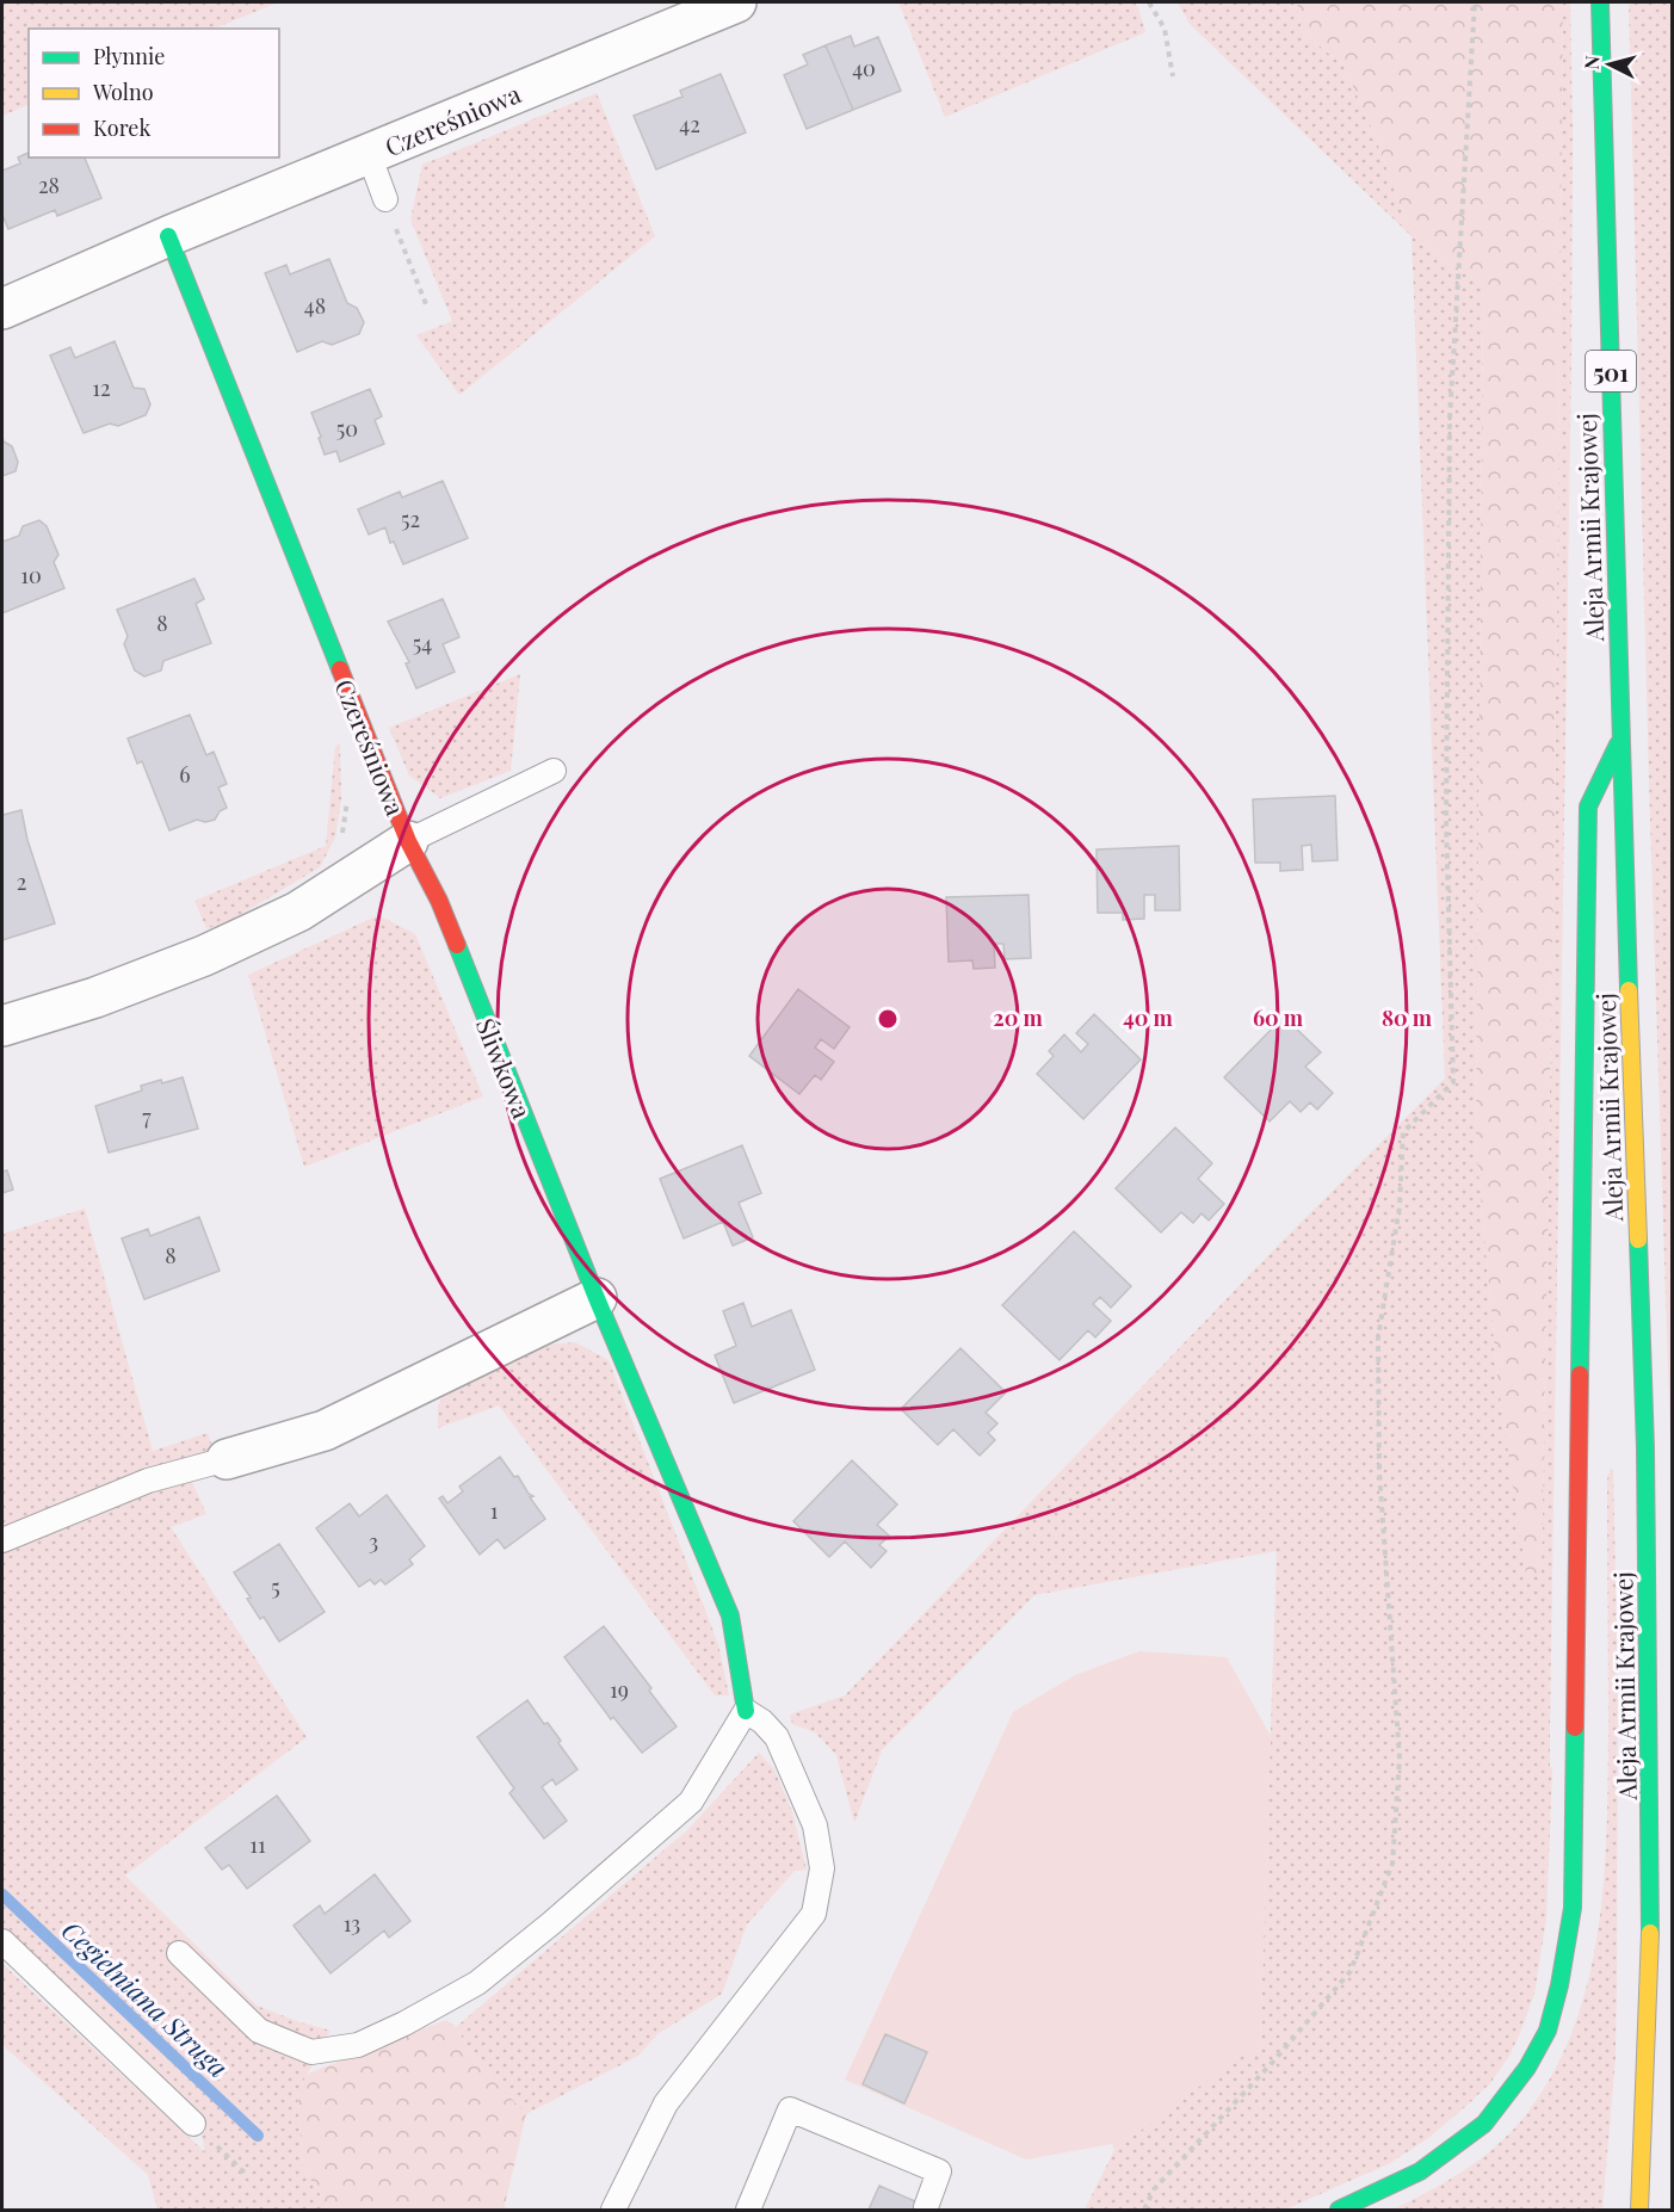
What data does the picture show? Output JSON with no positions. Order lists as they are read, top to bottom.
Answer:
{
  "streets": {
    "main road": [
      "Czereśniowa",
      "501",
      "Aleja Armii Krajowej",
      "Śliwkowa"
    ]
  },
  "crossings": [
    ["Czereśniowa", "Śliwkowa"]
  ],
  "water": ["Cegielniana Struga"],
  "house_numbers": [
    "40",
    "42",
    "28",
    "48",
    "12",
    "50",
    "52",
    "10",
    "8",
    "54",
    "6",
    "2",
    "7",
    "8",
    "1",
    "3",
    "5",
    "19",
    "11",
    "13"
  ],
  "legend": ["Płynnie", "Wolno", "Korek"],
  "north": "left",
  "rings": [
    "20 m",
    "40 m",
    "60 m",
    "80 m"
  ]
}
